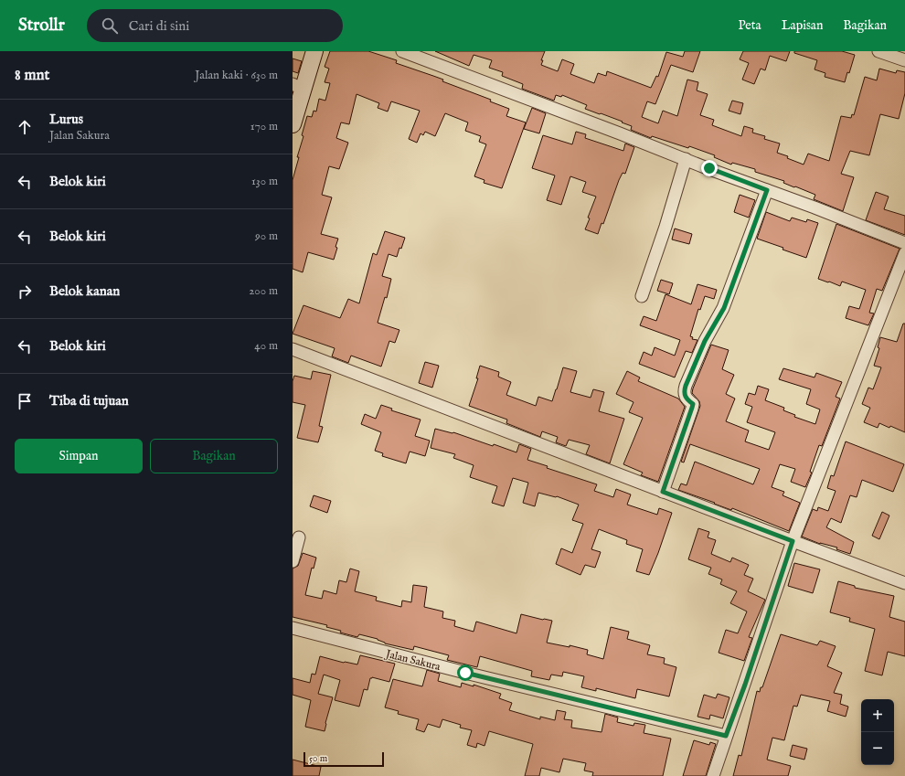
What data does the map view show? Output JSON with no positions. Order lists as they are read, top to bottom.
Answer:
{
  "streets": {
    "street": ["Jalan Sakura"]
  },
  "scale_bar": "50 m",
  "page": {
    "header": "Strollr",
    "search": "Cari di sini",
    "nav": ["Peta", "Lapisan", "Bagikan"],
    "heading": ["8 mnt", "Jalan kaki · 630 m"],
    "list": [
      ["Lurus", "Jalan Sakura", "170 m"],
      ["Belok kiri", "130 m"],
      ["Belok kiri", "90 m"],
      ["Belok kanan", "200 m"],
      ["Belok kiri", "40 m"],
      "Tiba di tujuan"
    ],
    "buttons": ["Simpan", "Bagikan"],
    "map_buttons": ["+", "−"],
    "scale": "50 m"
  }
}
